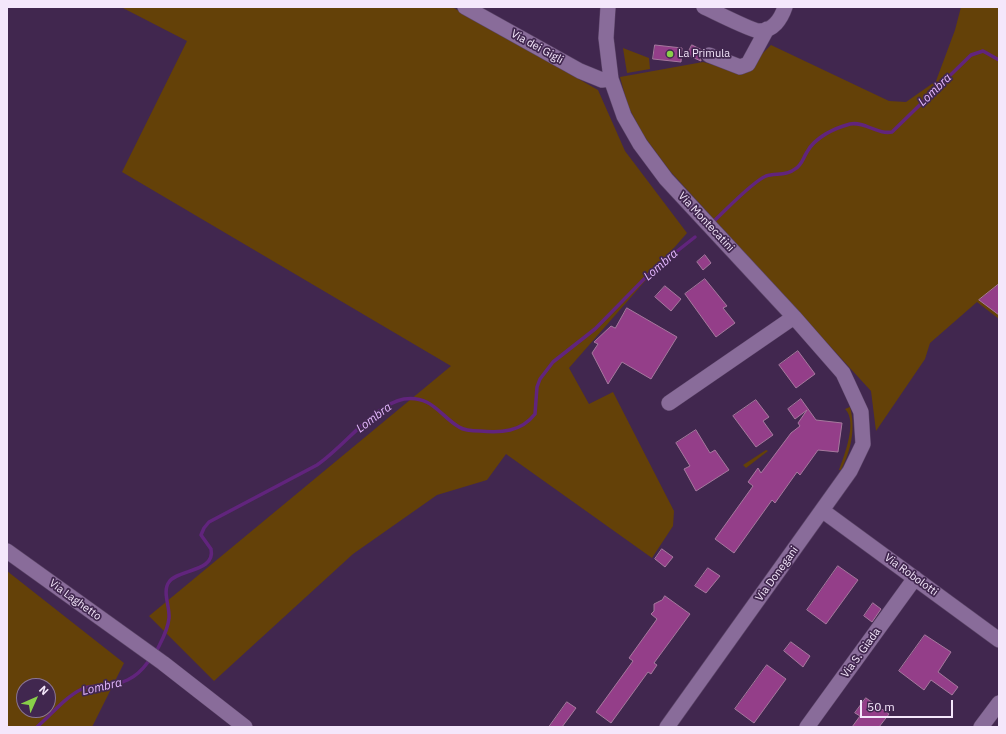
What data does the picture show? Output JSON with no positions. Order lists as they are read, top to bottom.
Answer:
{
  "streets": {
    "street": [
      "Via dei Gigli",
      "Via Montecatini",
      "Via Donegani",
      "Via Robolotti",
      "Via Laghetto",
      "Via S. Giada"
    ]
  },
  "crossings": [
    ["Via dei Gigli", "Via Montecatini"],
    ["Via Montecatini", "Via Donegani"],
    ["Via Donegani", "Via Robolotti"],
    ["Via Robolotti", "Via S. Giada"]
  ],
  "water": ["Lombra"],
  "places": ["La Primula"],
  "scale_bar": "50 m",
  "north": "top right"
}
